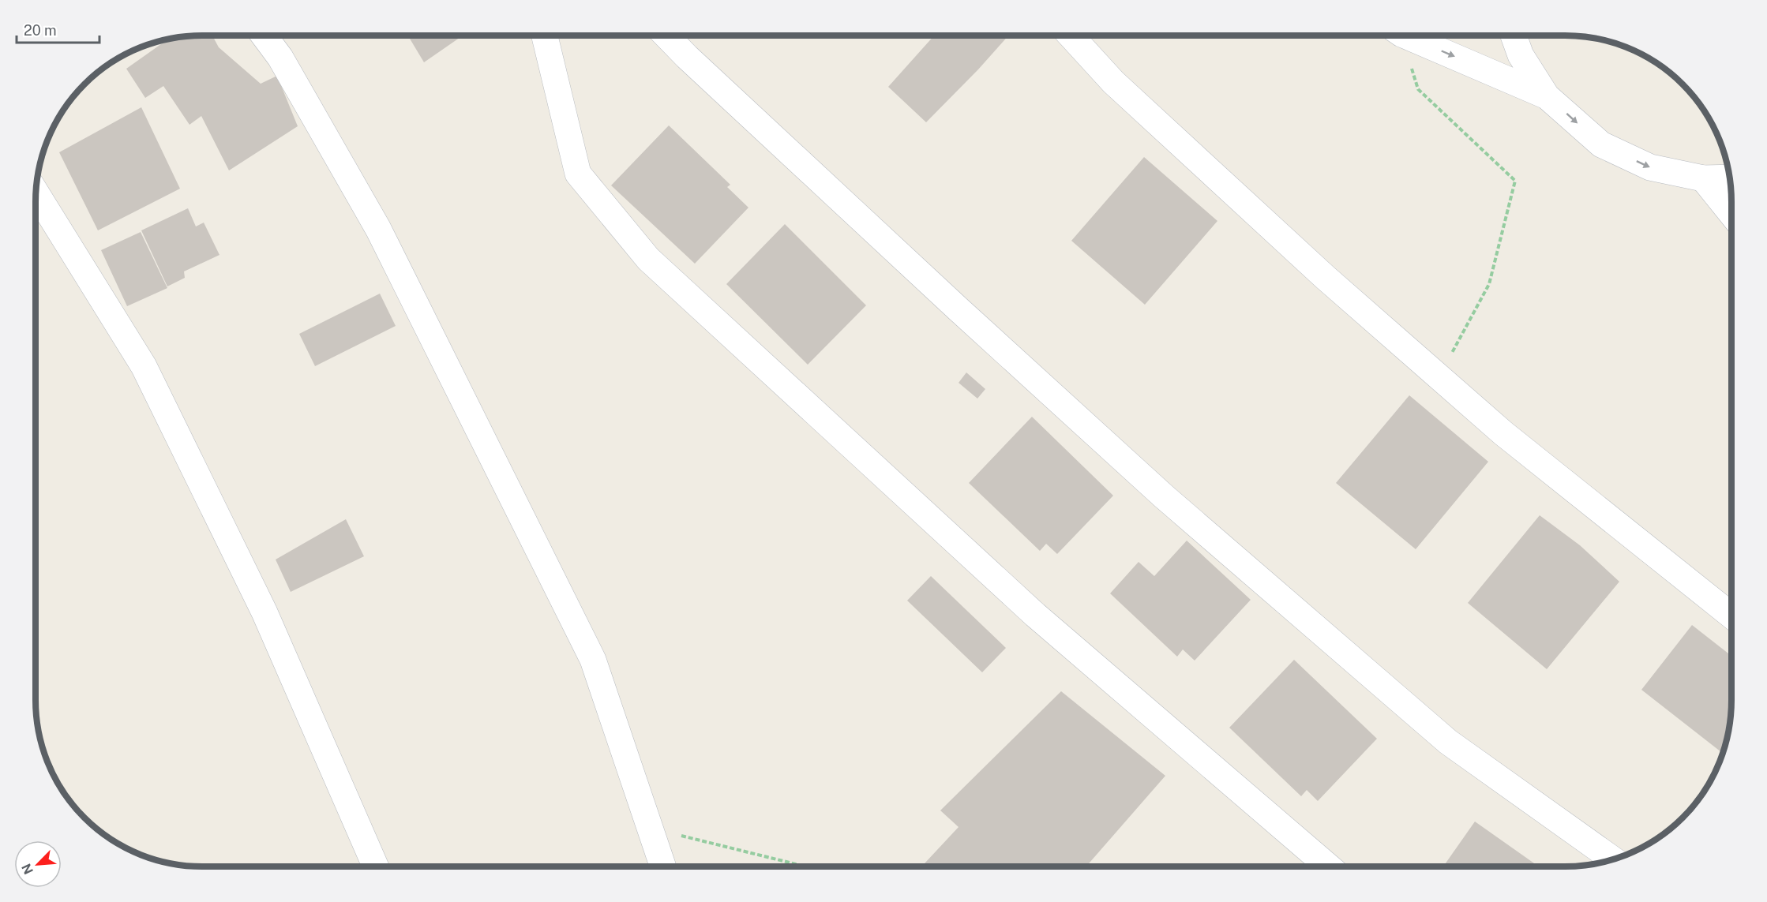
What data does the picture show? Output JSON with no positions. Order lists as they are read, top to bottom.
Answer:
{
  "scale_bar": "20 m",
  "north": "bottom left"
}
